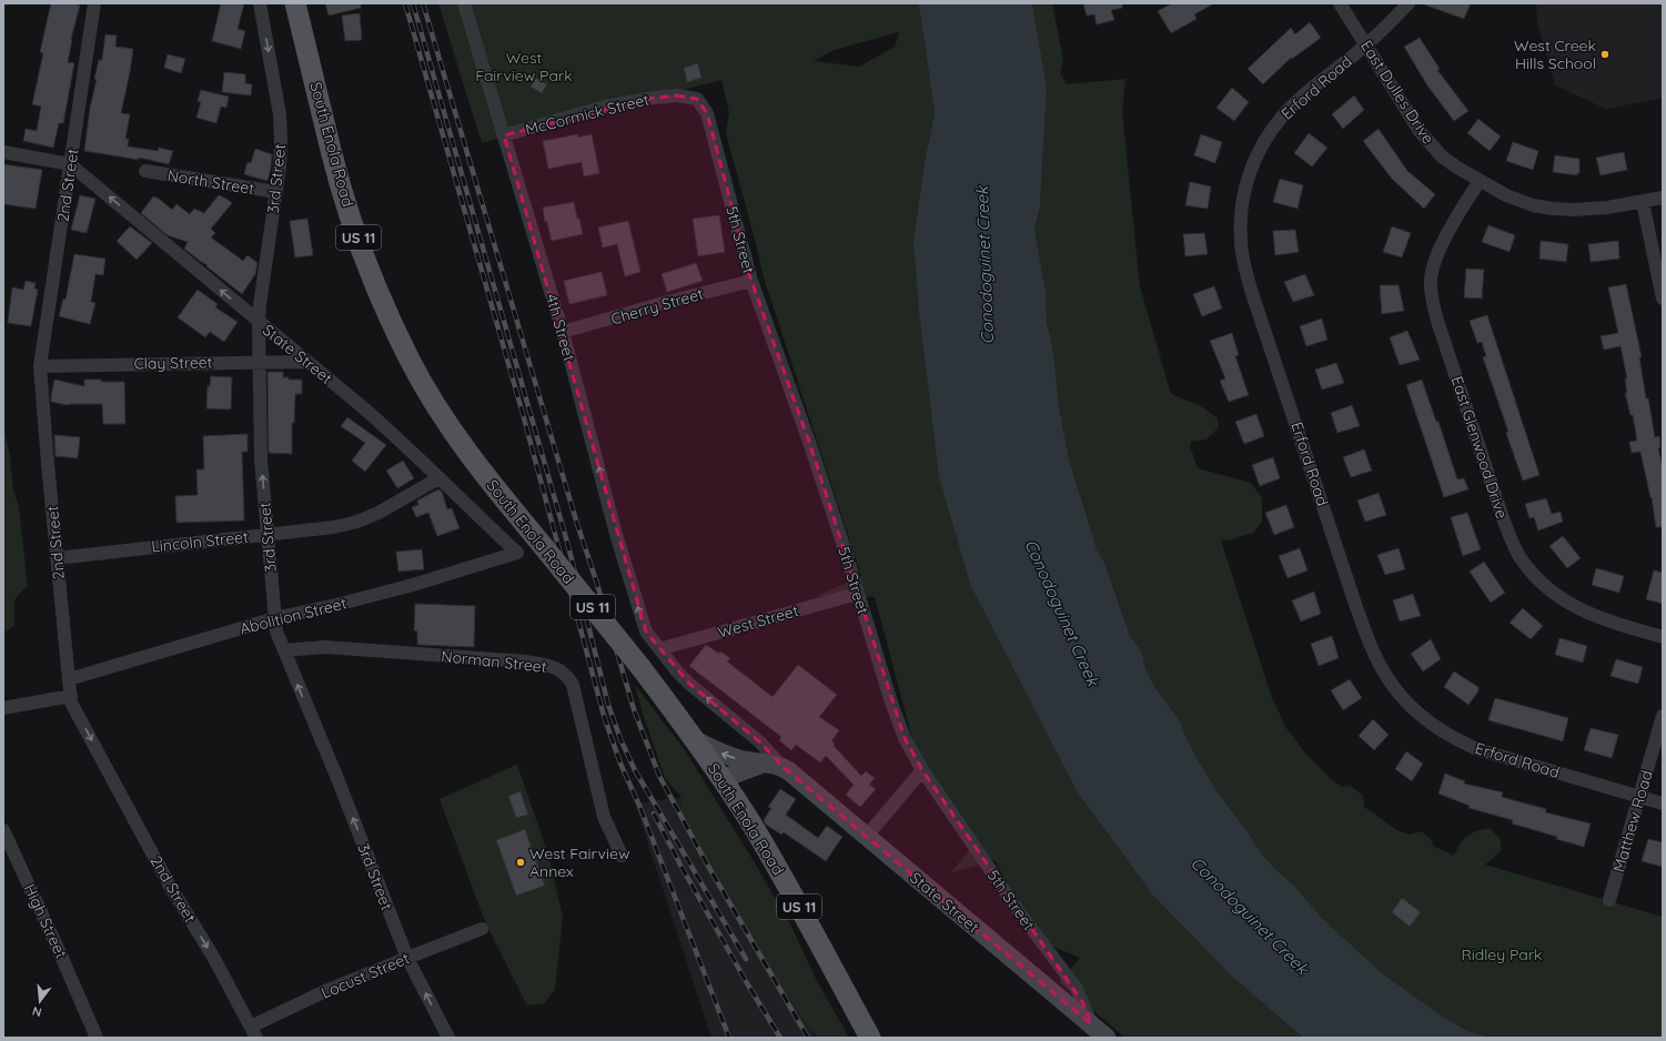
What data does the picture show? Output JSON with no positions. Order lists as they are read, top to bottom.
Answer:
{
  "streets": {
    "main road": ["South Enola Road", "US 11", "State Street"],
    "street": [
      "Erford Road",
      "East Dulles Drive",
      "McCormick Street",
      "3rd Street",
      "North Street",
      "2nd Street",
      "5th Street",
      "Cherry Street",
      "4th Street",
      "Clay Street",
      "East Glenwood Drive",
      "Lincoln Street",
      "Abolition Street",
      "West Street",
      "Norman Street",
      "Matthew Road",
      "High Street",
      "Locust Street"
    ]
  },
  "crossings": [
    ["Erford Road", "East Dulles Drive"],
    ["Erford Road", "Matthew Road"],
    ["East Dulles Drive", "East Glenwood Drive"],
    ["McCormick Street", "5th Street"],
    ["McCormick Street", "4th Street"],
    ["South Enola Road", "State Street"],
    ["3rd Street", "North Street"],
    ["3rd Street", "State Street"],
    ["3rd Street", "Clay Street"],
    ["3rd Street", "Lincoln Street"],
    ["3rd Street", "Abolition Street"],
    ["3rd Street", "Norman Street"],
    ["3rd Street", "Locust Street"],
    ["2nd Street", "State Street"],
    ["2nd Street", "Clay Street"],
    ["2nd Street", "Lincoln Street"],
    ["2nd Street", "Abolition Street"],
    ["2nd Street", "Locust Street"],
    ["5th Street", "Cherry Street"],
    ["5th Street", "State Street"],
    ["5th Street", "West Street"],
    ["Cherry Street", "4th Street"],
    ["4th Street", "State Street"],
    ["4th Street", "West Street"],
    ["State Street", "Clay Street"],
    ["State Street", "Lincoln Street"],
    ["State Street", "Abolition Street"],
    ["State Street", "West Street"]
  ],
  "one_way": ["2nd Street", "4th Street", "State Street"],
  "water": ["Conodoguinet Creek"],
  "parks": ["West Fairview Park", "Ridley Park"],
  "places": ["West Creek Hills School", "West Fairview Annex"],
  "north": "bottom"
}
